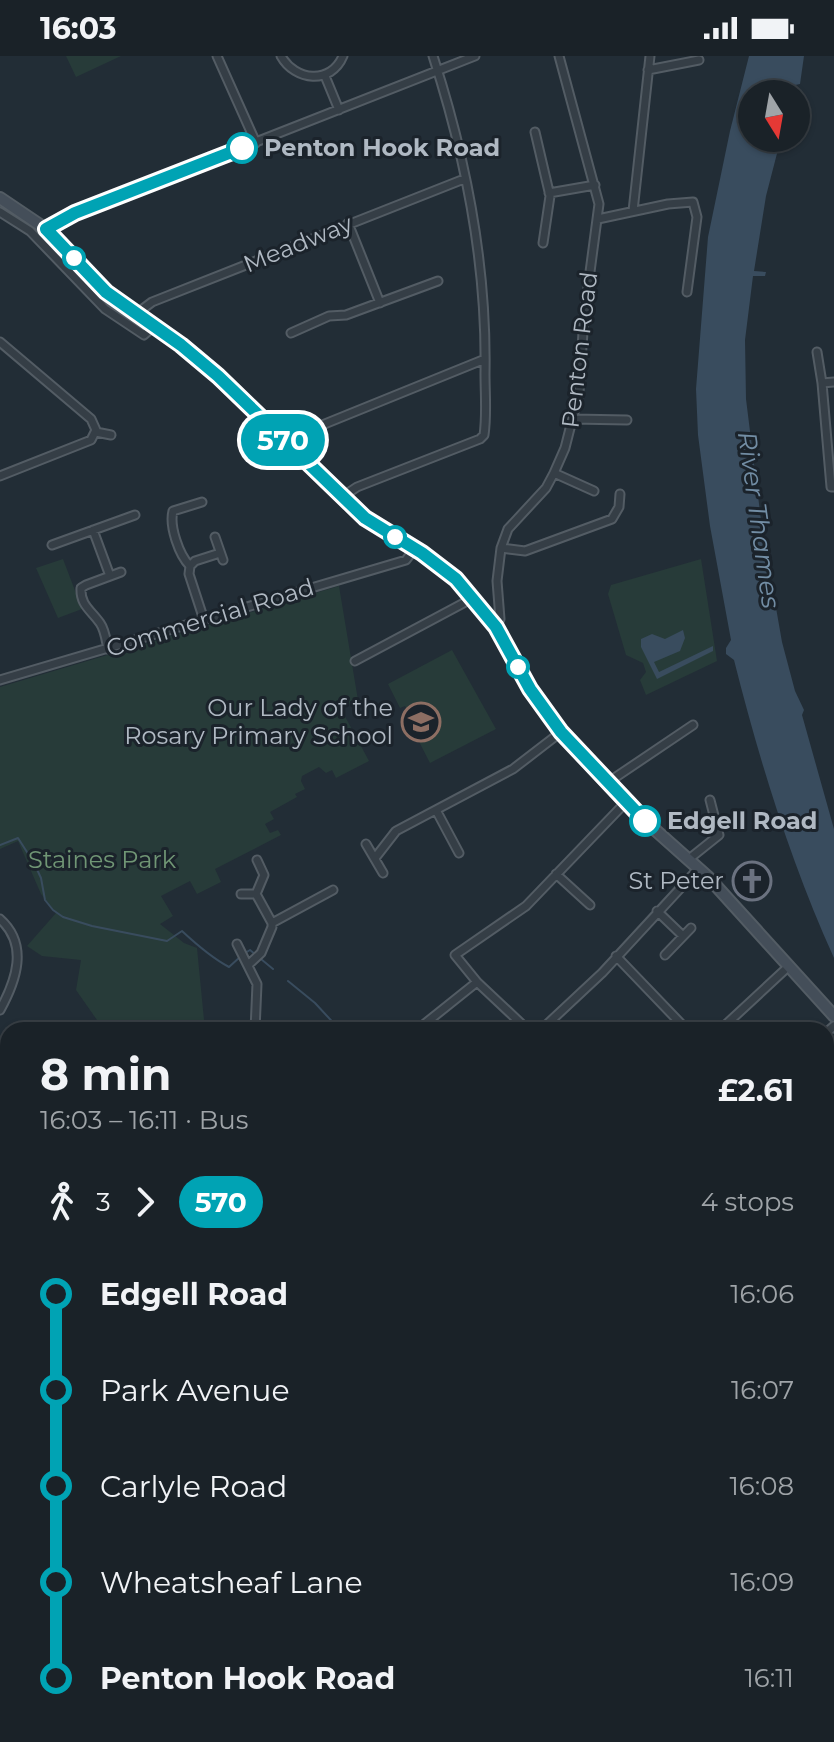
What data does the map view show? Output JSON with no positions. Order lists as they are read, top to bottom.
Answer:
{
  "streets": {
    "street": ["Meadway", "Penton Road", "Commercial Road"]
  },
  "water": ["River Thames"],
  "parks": ["Staines Park"],
  "places": {
    "other": ["Penton Hook Road", "Edgell Road"],
    "school or university": ["Our Lady of the Rosary Primary School"],
    "church": ["St Peter"]
  },
  "lines": ["bus line 570"],
  "north": "bottom",
  "page": {
    "status": "16:03",
    "on_map": "570",
    "heading": ["8 min", "16:03 – 16:11 · Bus", "£2.61"],
    "legs": ["3", "570", "4 stops"],
    "list": [
      {
        "name": "Edgell Road",
        "value": "16:06"
      },
      {
        "name": "Park Avenue",
        "value": "16:07"
      },
      {
        "name": "Carlyle Road",
        "value": "16:08"
      },
      {
        "name": "Wheatsheaf Lane",
        "value": "16:09"
      },
      {
        "name": "Penton Hook Road",
        "value": "16:11"
      }
    ]
  }
}
